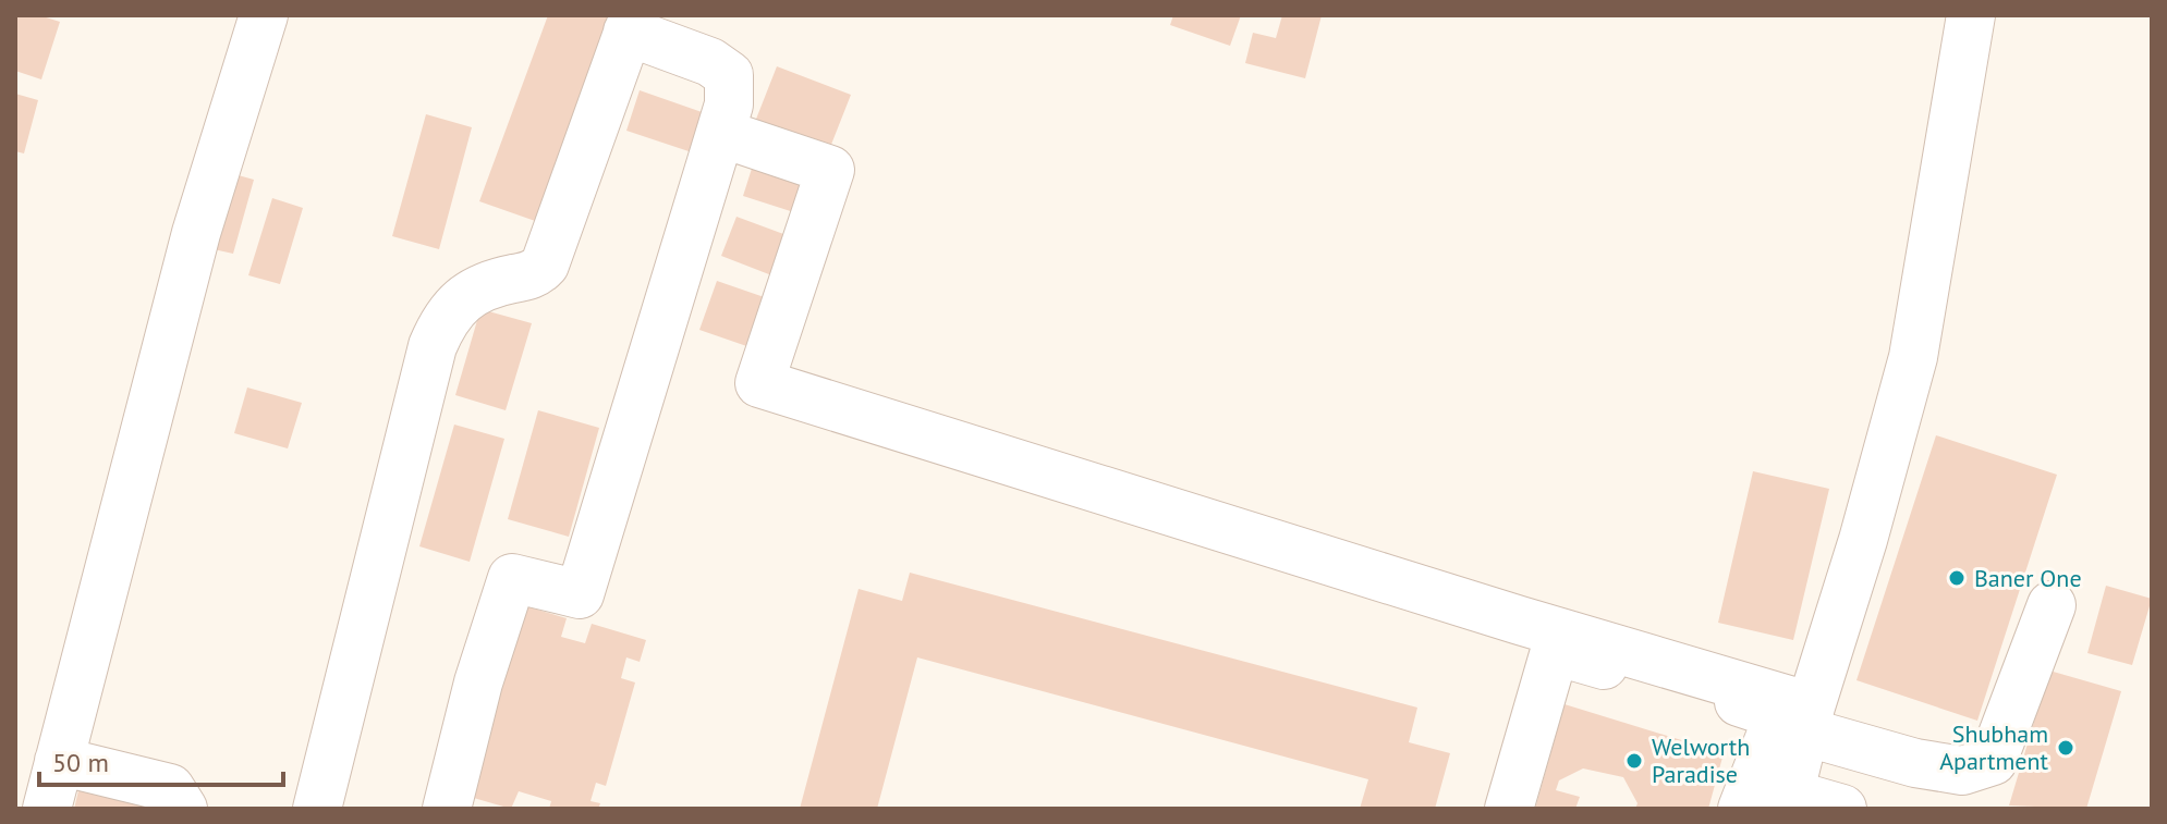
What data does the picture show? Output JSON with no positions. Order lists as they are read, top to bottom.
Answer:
{
  "places": ["Baner One", "Shubham Apartment", "Welworth Paradise"],
  "scale_bar": "50 m"
}
